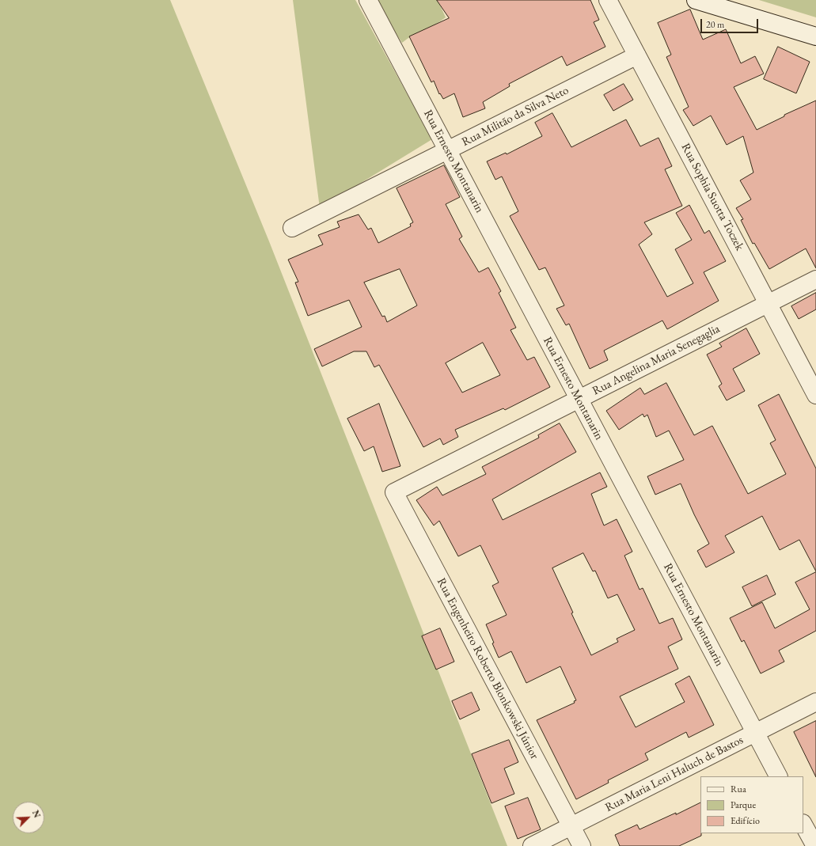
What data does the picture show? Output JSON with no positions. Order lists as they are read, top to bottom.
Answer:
{
  "streets": {
    "street": [
      "Rua Militão da Silva Neto",
      "Rua Ernesto Montanarin",
      "Rua Sophia Suotta Toczek",
      "Rua Angelina Maria Senegaglia",
      "Rua Engenheiro Roberto Blonkowski Júnior",
      "Rua Maria Leni Haluch de Bastos"
    ]
  },
  "crossings": [
    ["Rua Militão da Silva Neto", "Rua Ernesto Montanarin"],
    ["Rua Militão da Silva Neto", "Rua Sophia Suotta Toczek"],
    ["Rua Ernesto Montanarin", "Rua Angelina Maria Senegaglia"],
    ["Rua Ernesto Montanarin", "Rua Maria Leni Haluch de Bastos"],
    ["Rua Sophia Suotta Toczek", "Rua Angelina Maria Senegaglia"],
    ["Rua Angelina Maria Senegaglia", "Rua Engenheiro Roberto Blonkowski Júnior"],
    ["Rua Engenheiro Roberto Blonkowski Júnior", "Rua Maria Leni Haluch de Bastos"]
  ],
  "legend": ["Rua", "Parque", "Edifício"],
  "scale_bar": "20 m",
  "north": "top right"
}
